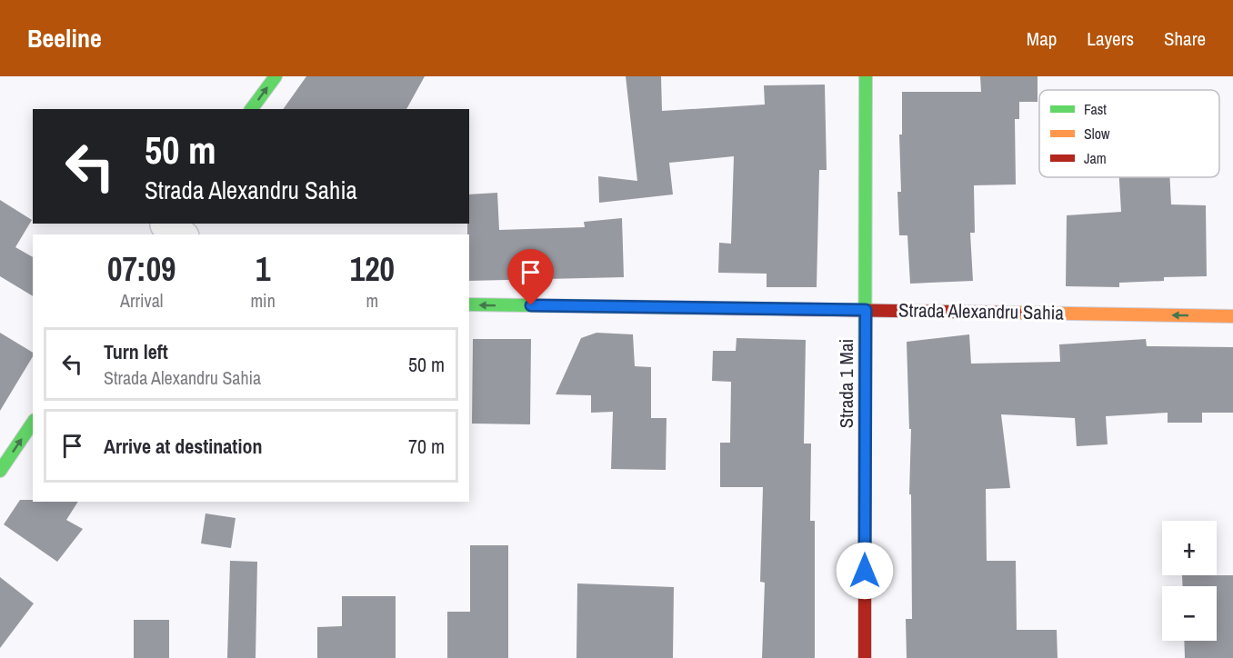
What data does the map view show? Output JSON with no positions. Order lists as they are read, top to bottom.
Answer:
{
  "streets": {
    "street": ["Strada Alexandru Sahia", "Strada 1 Mai"]
  },
  "crossings": [
    ["Strada Alexandru Sahia", "Strada 1 Mai"]
  ],
  "one_way": ["Strada Alexandru Sahia"],
  "legend": ["Fast", "Slow", "Jam"],
  "page": {
    "header": "Beeline",
    "nav": ["Map", "Layers", "Share"],
    "turn": ["50 m", "Strada Alexandru Sahia"],
    "eta": [
      "07:09",
      "Arrival",
      "1",
      "min",
      "120",
      "m"
    ],
    "list": [
      {
        "name": "Turn left",
        "note": "Strada Alexandru Sahia",
        "value": "50 m"
      },
      {
        "name": "Arrive at destination",
        "value": "70 m"
      }
    ],
    "map_buttons": ["+", "−"]
  }
}
